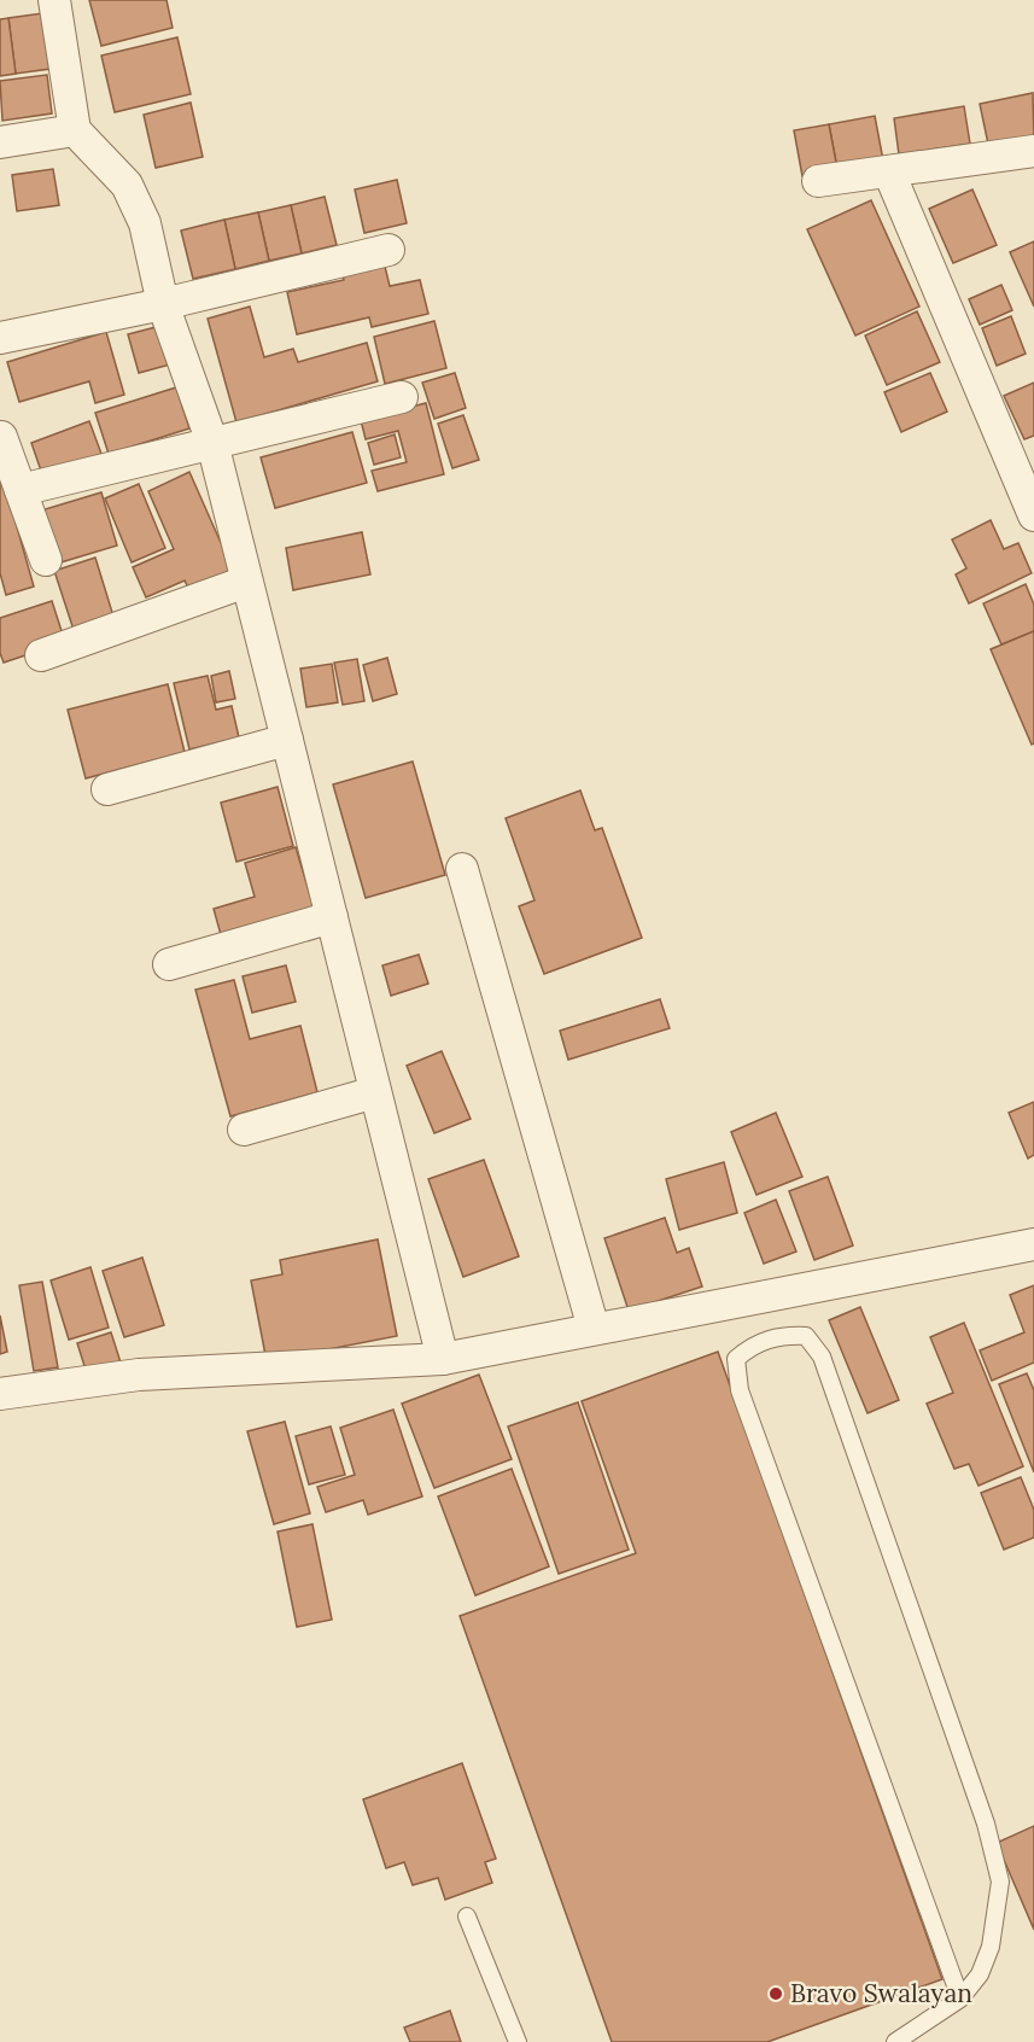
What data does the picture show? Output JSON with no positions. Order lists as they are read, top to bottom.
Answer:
{
  "places": ["Bravo Swalayan"]
}
